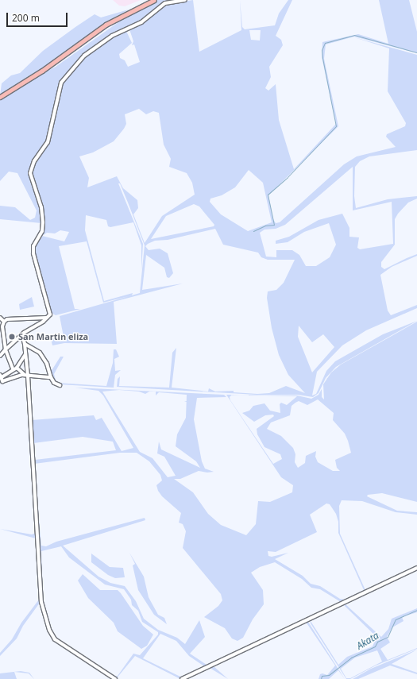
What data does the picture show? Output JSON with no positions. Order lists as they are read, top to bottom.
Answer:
{
  "water": ["Akata"],
  "places": ["San Martin eliza"],
  "scale_bar": "200 m"
}
